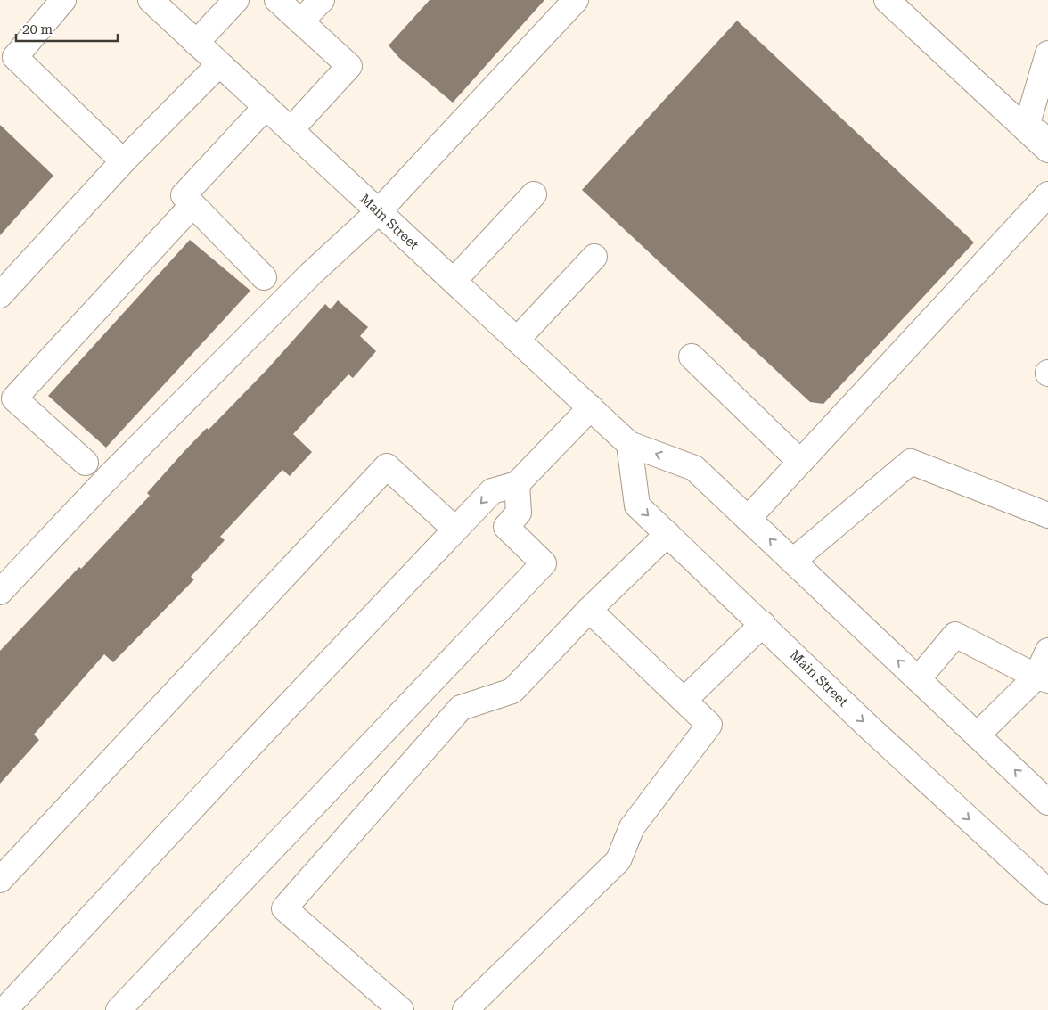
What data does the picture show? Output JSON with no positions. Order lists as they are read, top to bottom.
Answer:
{
  "streets": {
    "main road": ["Main Street"]
  },
  "scale_bar": "20 m"
}
